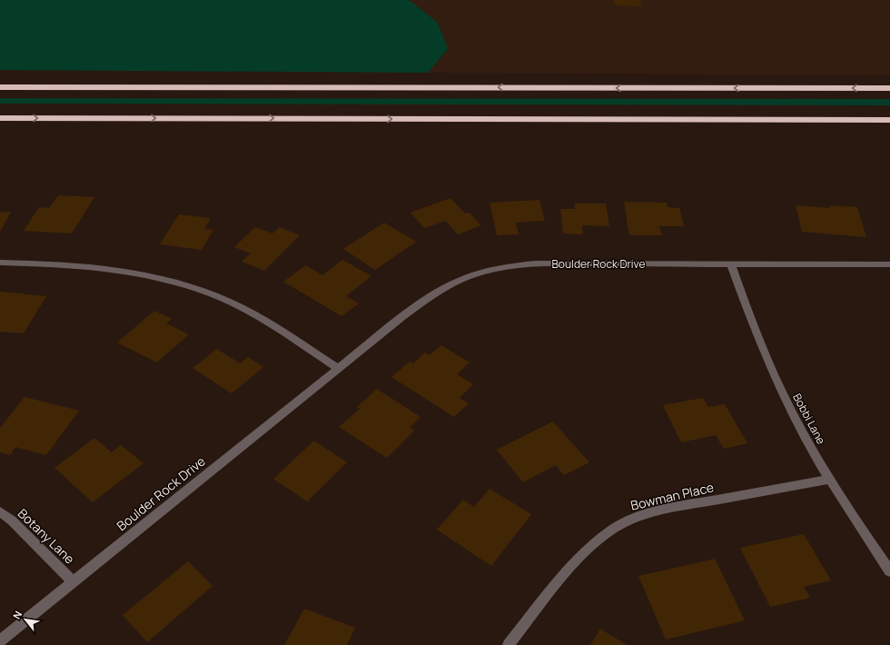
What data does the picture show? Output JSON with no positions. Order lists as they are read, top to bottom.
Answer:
{
  "streets": {
    "street": [
      "Boulder Rock Drive",
      "Bobbi Lane",
      "Bowman Place",
      "Botany Lane"
    ]
  },
  "crossings": [
    ["Boulder Rock Drive", "Bobbi Lane"],
    ["Boulder Rock Drive", "Botany Lane"],
    ["Bobbi Lane", "Bowman Place"]
  ],
  "north": "top left"
}
